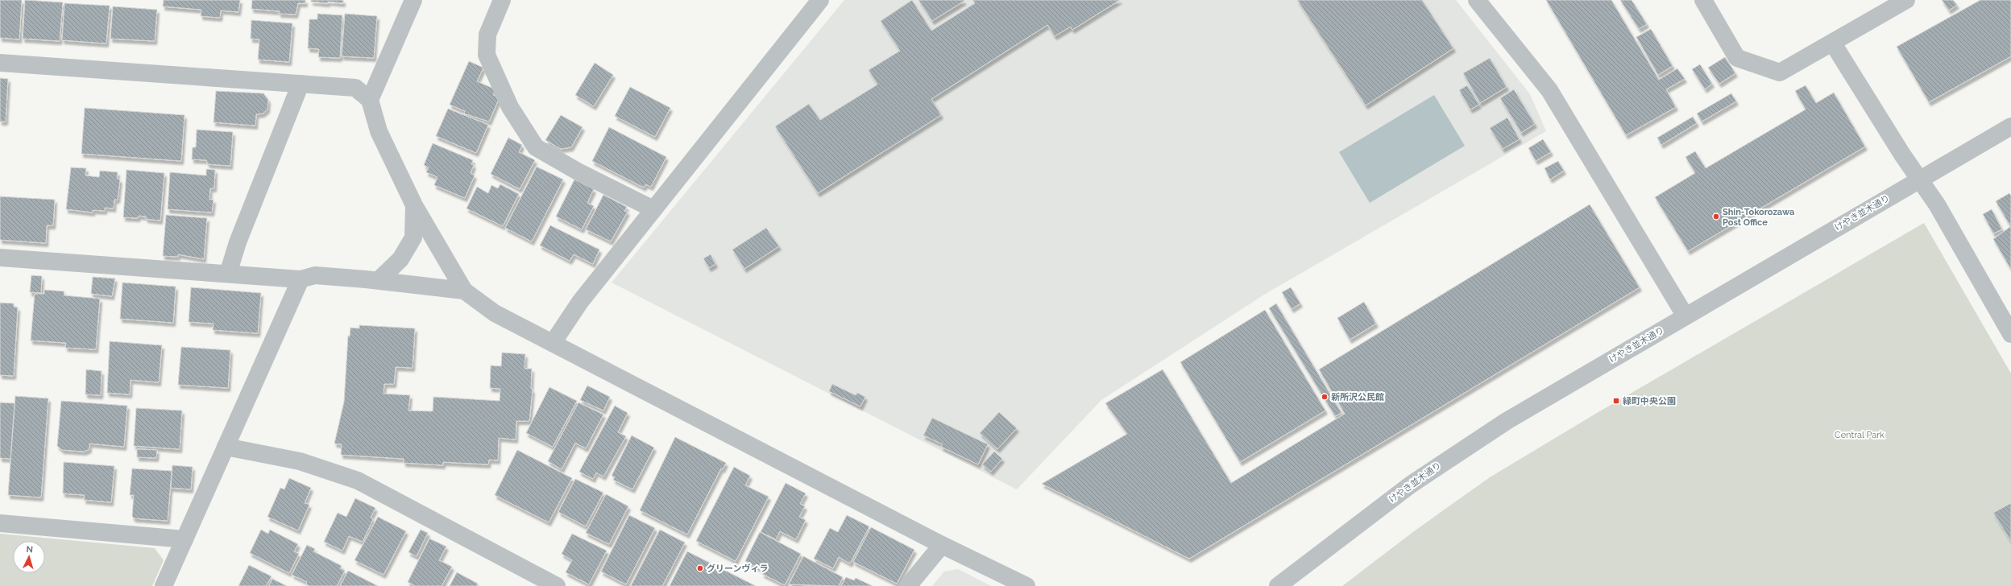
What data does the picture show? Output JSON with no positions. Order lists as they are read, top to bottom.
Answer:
{
  "streets": {
    "street": ["けやき並木通り"]
  },
  "parks": ["Central Park"],
  "places": {
    "other": ["Shin-Tokorozawa Post Office", "新所沢公民館", "グリーンヴィラ"],
    "transit": ["緑町中央公園"]
  },
  "north": "top"
}
